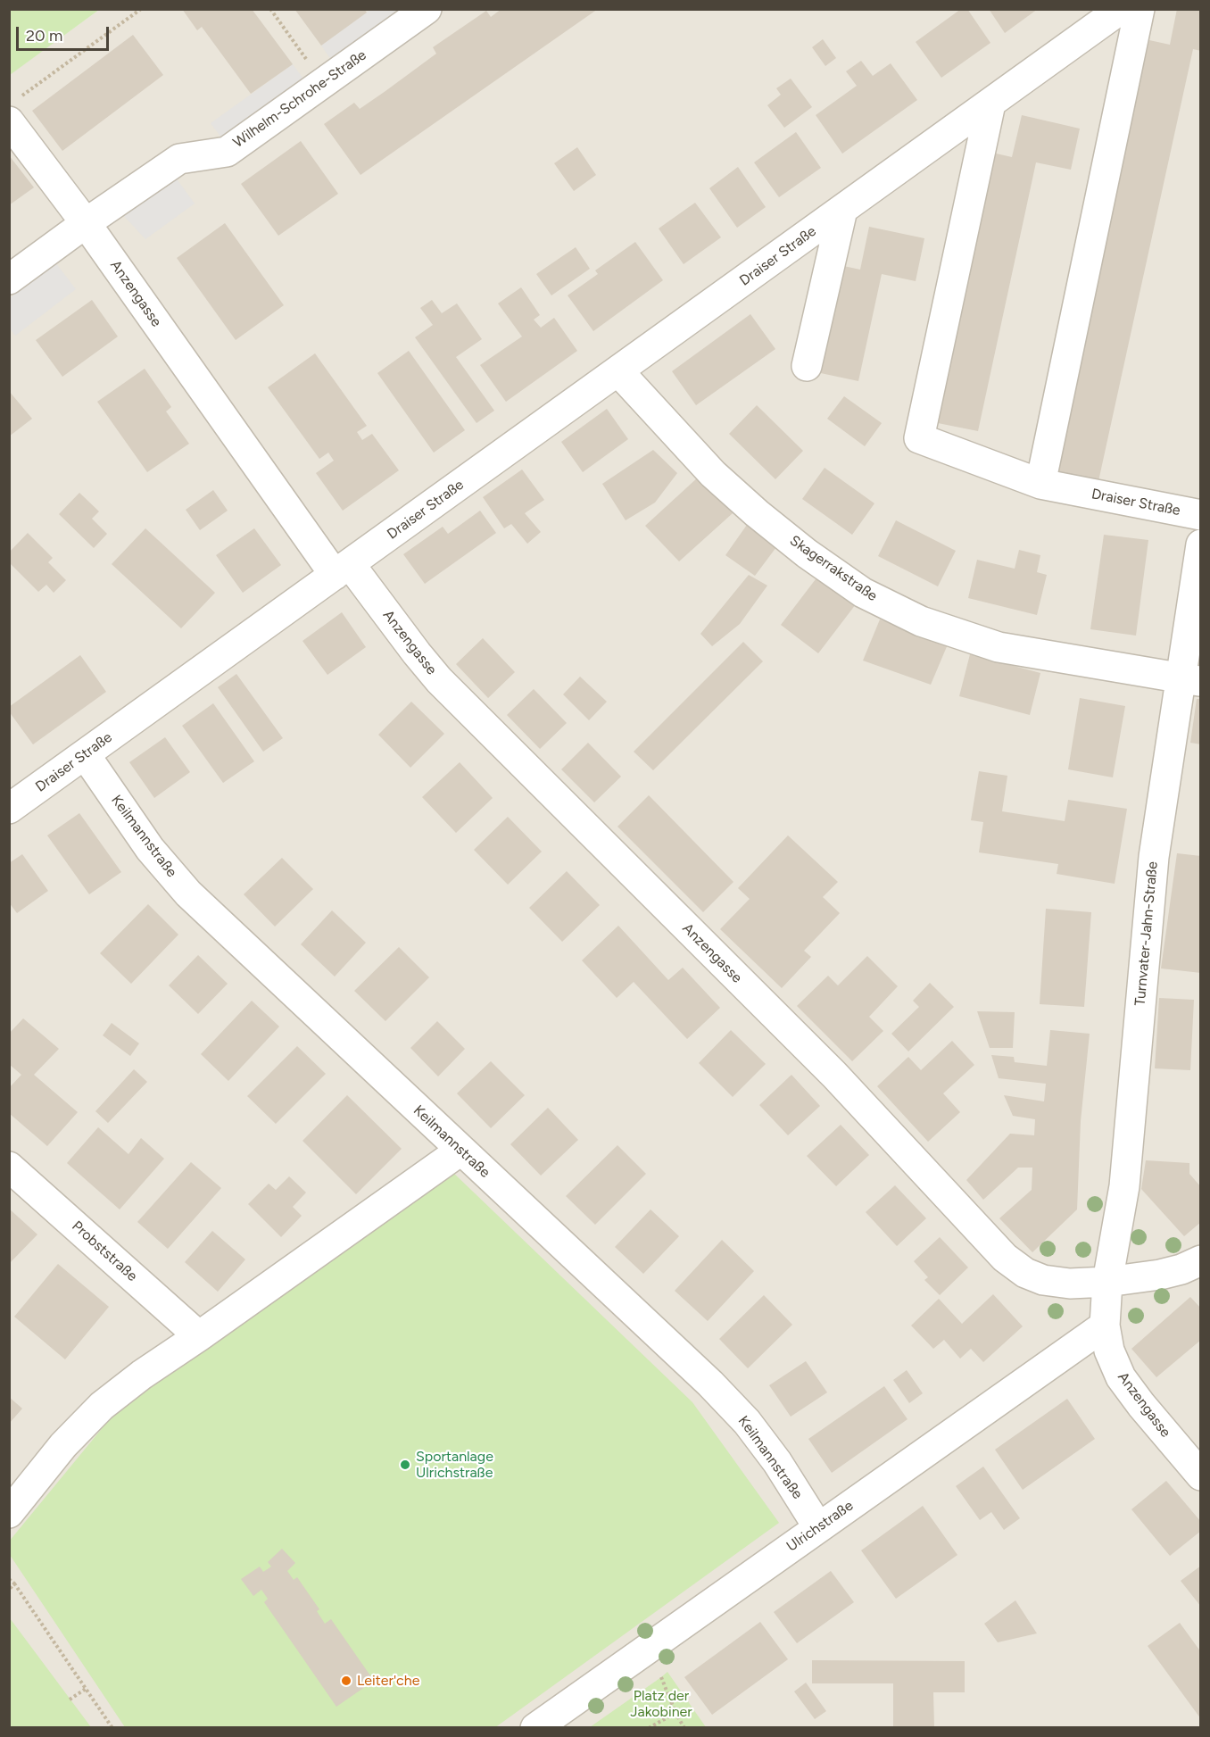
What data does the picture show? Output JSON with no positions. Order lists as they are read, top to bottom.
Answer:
{
  "streets": {
    "street": [
      "Wilhelm-Schrohe-Straße",
      "Draiser Straße",
      "Anzengasse",
      "Skagerrakstraße",
      "Keilmannstraße",
      "Turnvater-Jahn-Straße",
      "Probststraße",
      "Ulrichstraße"
    ]
  },
  "crossings": [
    ["Wilhelm-Schrohe-Straße", "Anzengasse"],
    ["Draiser Straße", "Anzengasse"],
    ["Draiser Straße", "Skagerrakstraße"],
    ["Draiser Straße", "Keilmannstraße"],
    ["Anzengasse", "Turnvater-Jahn-Straße"],
    ["Anzengasse", "Ulrichstraße"],
    ["Skagerrakstraße", "Turnvater-Jahn-Straße"],
    ["Keilmannstraße", "Ulrichstraße"],
    ["Turnvater-Jahn-Straße", "Ulrichstraße"]
  ],
  "parks": ["Platz der Jakobiner"],
  "places": ["Sportanlage Ulrichstraße", "Leiter'che"],
  "scale_bar": "20 m"
}
